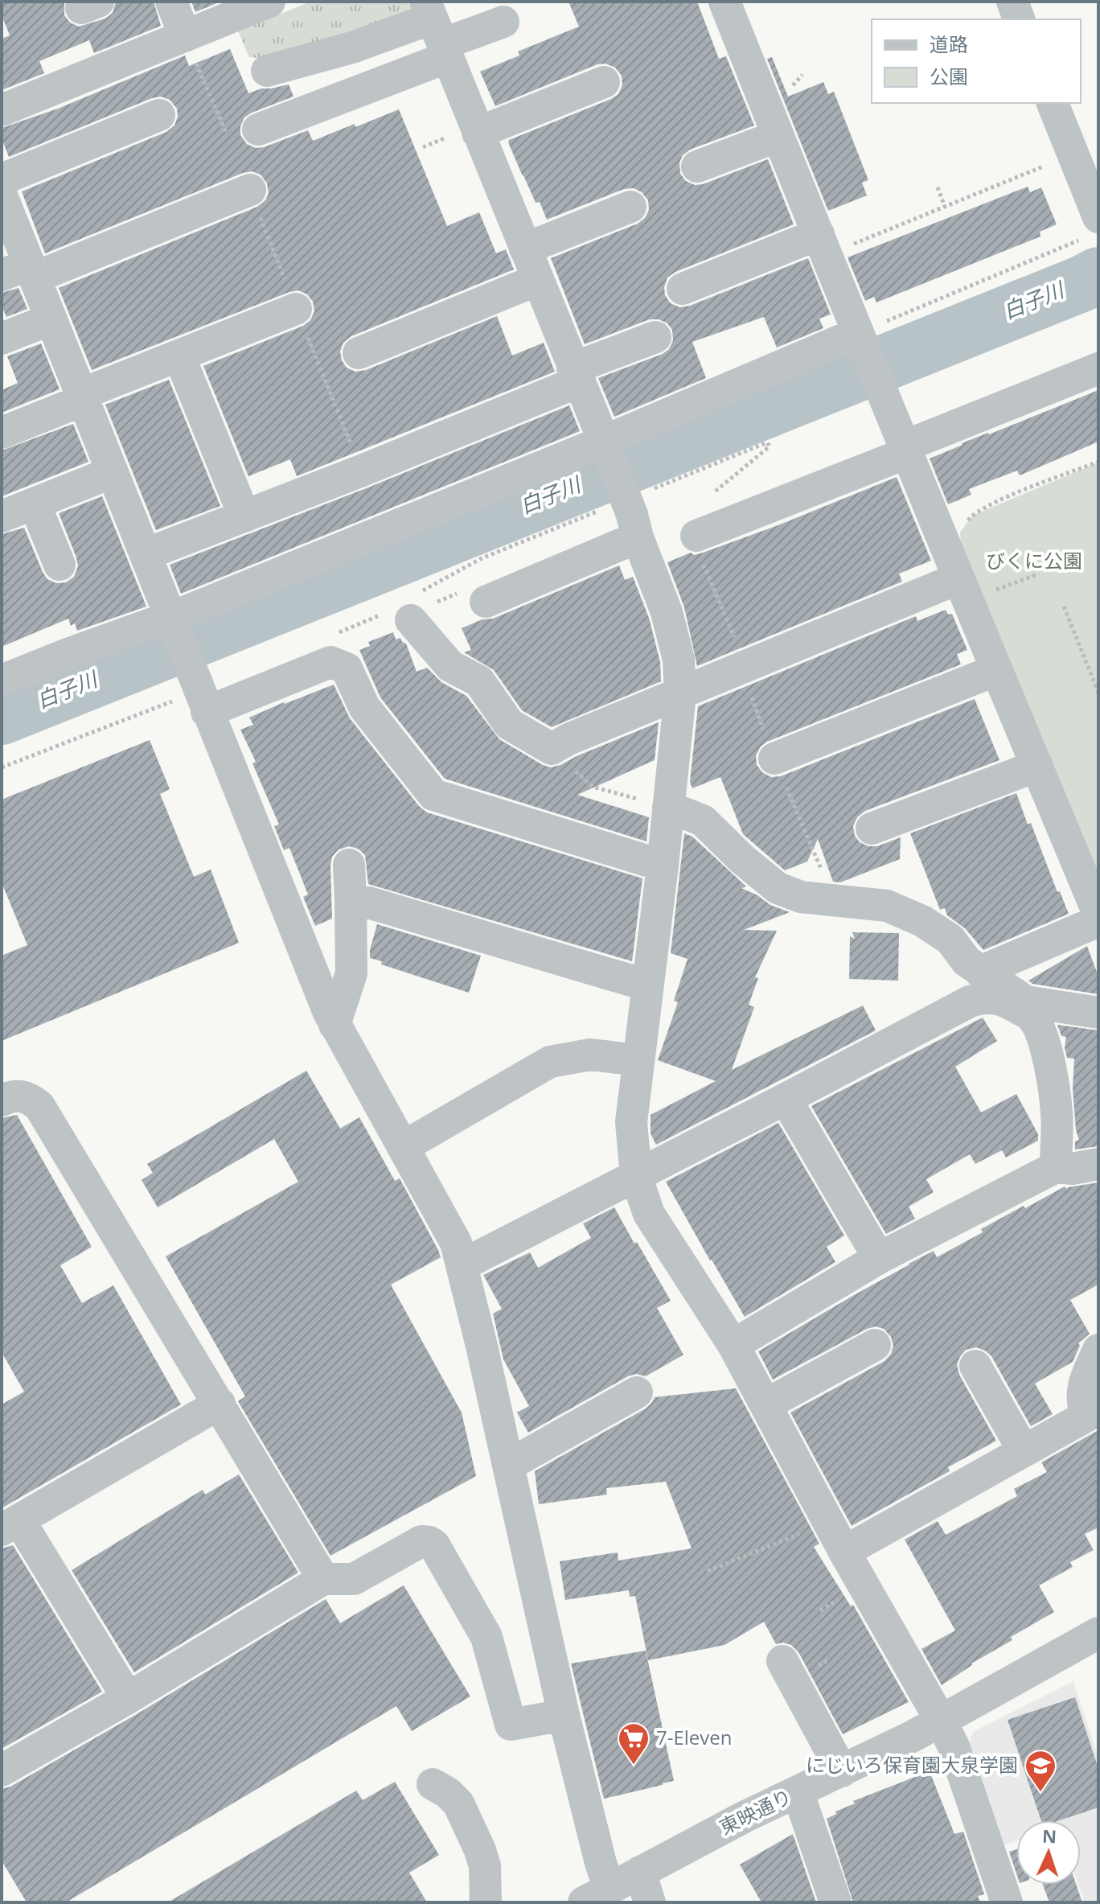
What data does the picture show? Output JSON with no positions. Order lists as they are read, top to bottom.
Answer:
{
  "streets": {
    "street": ["東映通り"]
  },
  "water": ["白子川"],
  "parks": ["びくに公園"],
  "places": {
    "supermarket": ["7-Eleven"],
    "school or university": ["にじいろ保育園大泉学園"]
  },
  "legend": ["道路", "公園"],
  "north": "top"
}
